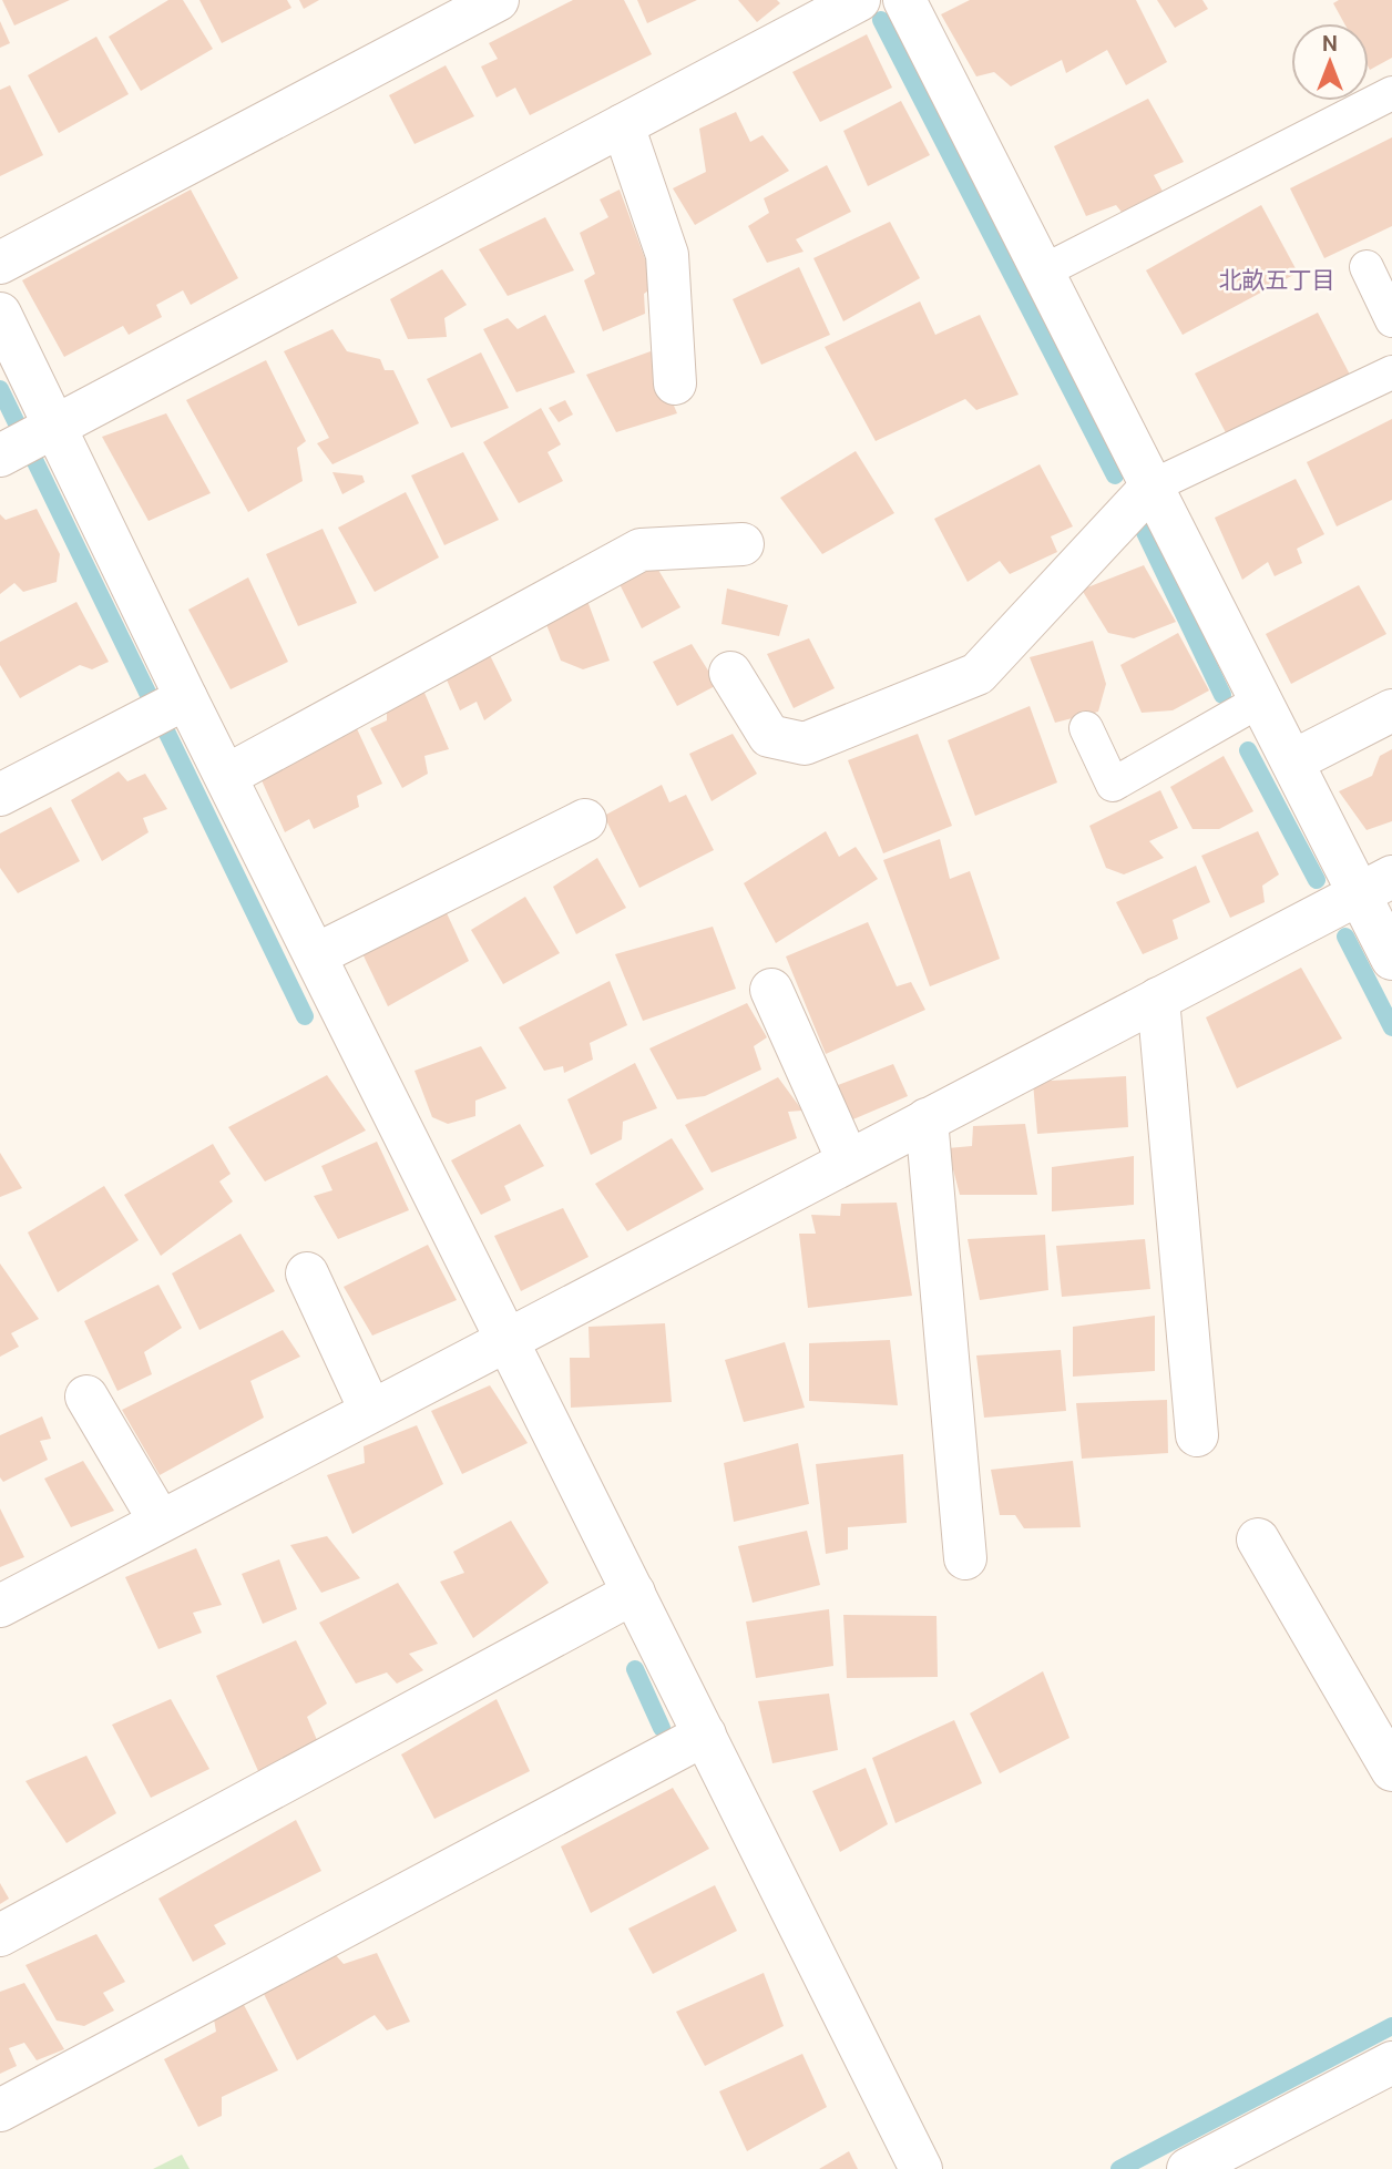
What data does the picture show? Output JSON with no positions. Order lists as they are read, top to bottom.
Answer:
{
  "districts": ["北畝五丁目"],
  "north": "top"
}
